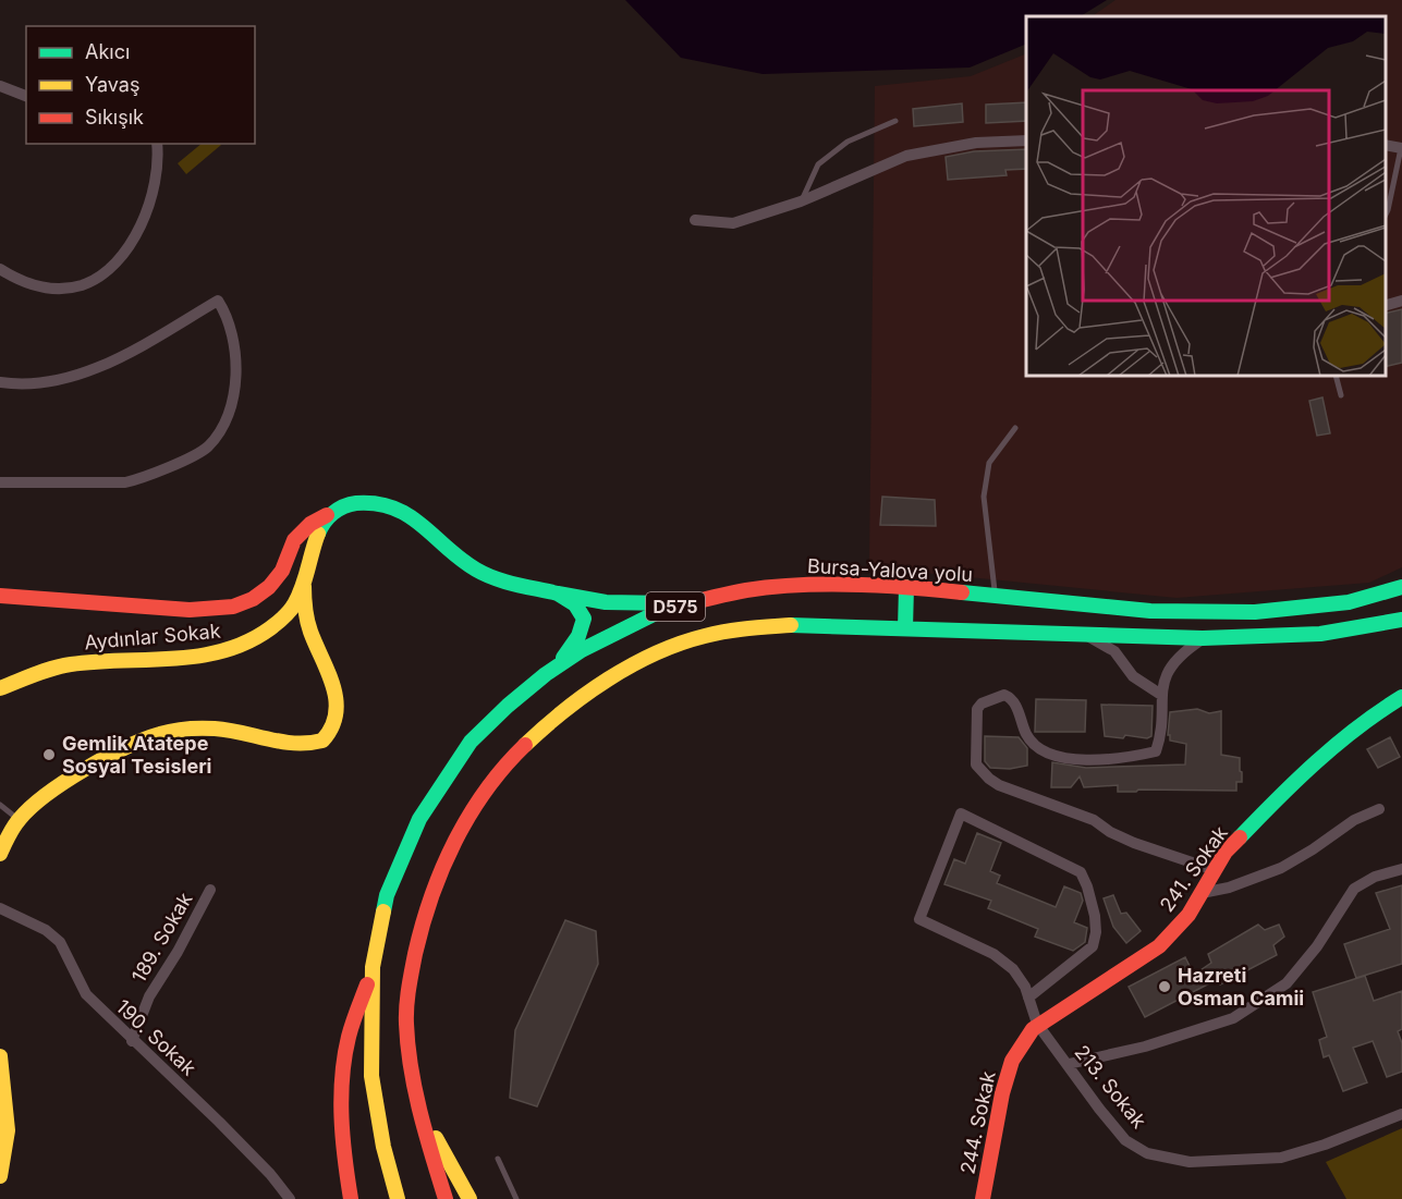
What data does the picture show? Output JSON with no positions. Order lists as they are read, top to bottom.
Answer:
{
  "streets": {
    "main road": [
      "Bursa-Yalova yolu",
      "D575",
      "Aydınlar Sokak",
      "241. Sokak",
      "244. Sokak"
    ],
    "street": ["189. Sokak", "190. Sokak", "213. Sokak"]
  },
  "crossings": [
    ["241. Sokak", "213. Sokak"],
    ["241. Sokak", "244. Sokak"],
    ["189. Sokak", "190. Sokak"],
    ["213. Sokak", "244. Sokak"]
  ],
  "places": ["Gemlik Atatepe Sosyal Tesisleri", "Hazreti Osman Camii"],
  "legend": ["Akıcı", "Yavaş", "Sıkışık"]
}
